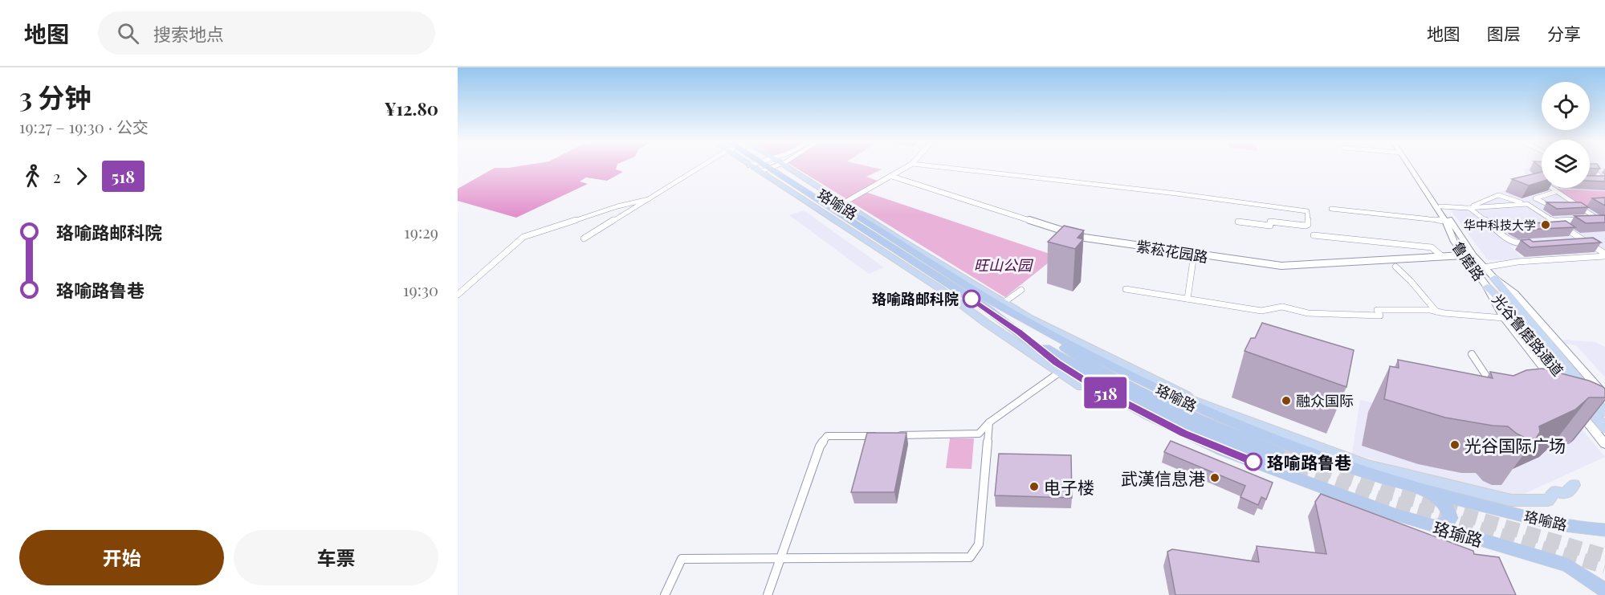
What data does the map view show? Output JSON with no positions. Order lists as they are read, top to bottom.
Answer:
{
  "streets": {
    "highway": ["珞喻路", "珞瑜路"],
    "main road": ["鲁磨路", "光谷鲁磨路通道"],
    "street": ["紫菘花园路"]
  },
  "crossings": [
    ["珞喻路", "珞瑜路"],
    ["紫菘花园路", "鲁磨路"],
    ["鲁磨路", "光谷鲁磨路通道"]
  ],
  "parks": ["旺山公园"],
  "places": [
    "华中科技大学",
    "珞喻路邮科院",
    "融众国际",
    "光谷国际广场",
    "珞喻路鲁巷",
    "武漢信息港",
    "电子楼"
  ],
  "lines": ["bus line 518"],
  "page": {
    "header": "地图",
    "search": "搜索地点",
    "nav": ["地图", "图层", "分享"],
    "heading": ["3 分钟", "19:27 – 19:30 · 公交", "¥12.80"],
    "on_map": "518",
    "legs": ["2", "518"],
    "list": [
      {
        "name": "珞喻路邮科院",
        "value": "19:29"
      },
      {
        "name": "珞喻路鲁巷",
        "value": "19:30"
      }
    ],
    "buttons": ["开始", "车票"]
  }
}
